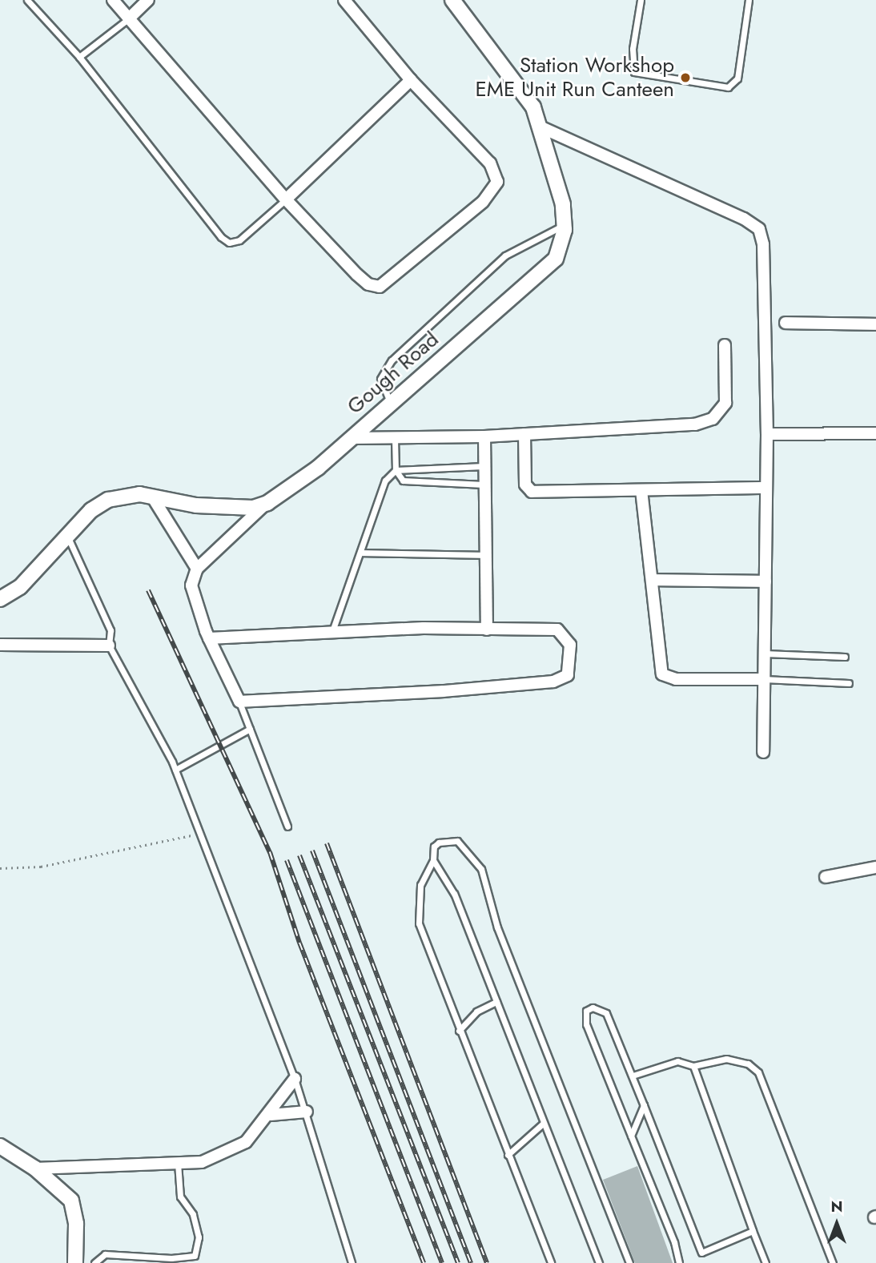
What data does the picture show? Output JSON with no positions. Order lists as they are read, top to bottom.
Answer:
{
  "streets": {
    "street": ["Gough Road"]
  },
  "places": ["Station Workshop EME Unit Run Canteen"],
  "north": "top"
}
